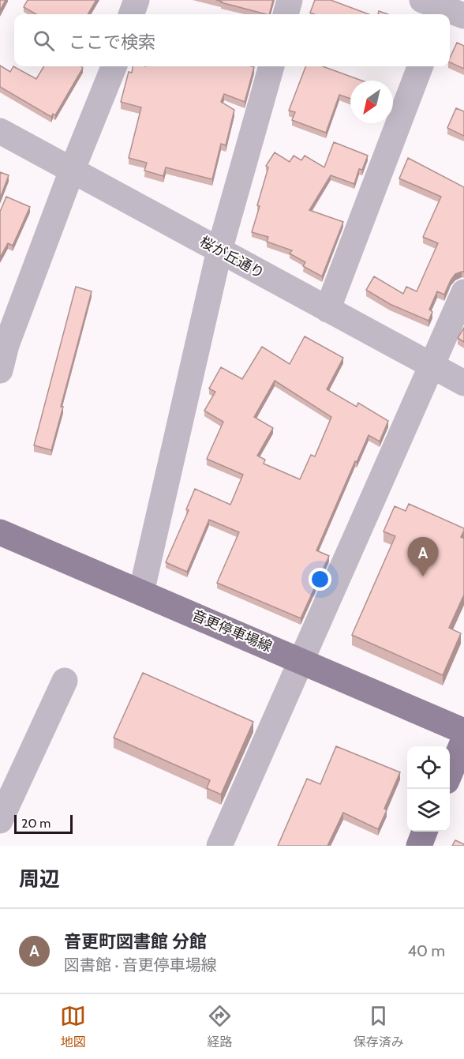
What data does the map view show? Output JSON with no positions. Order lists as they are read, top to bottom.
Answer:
{
  "streets": {
    "main road": ["音更停車場線"],
    "street": ["桜が丘通り"]
  },
  "scale_bar": "20 m",
  "north": "bottom left",
  "page": {
    "search": "ここで検索",
    "pins": "A",
    "scale": "20 m",
    "heading": "周辺",
    "list": [
      {
        "mark": "A",
        "name": "音更町図書館 分館",
        "note": "図書館 · 音更停車場線",
        "value": "40 m"
      }
    ],
    "nav": ["地図", "経路", "保存済み"]
  }
}
